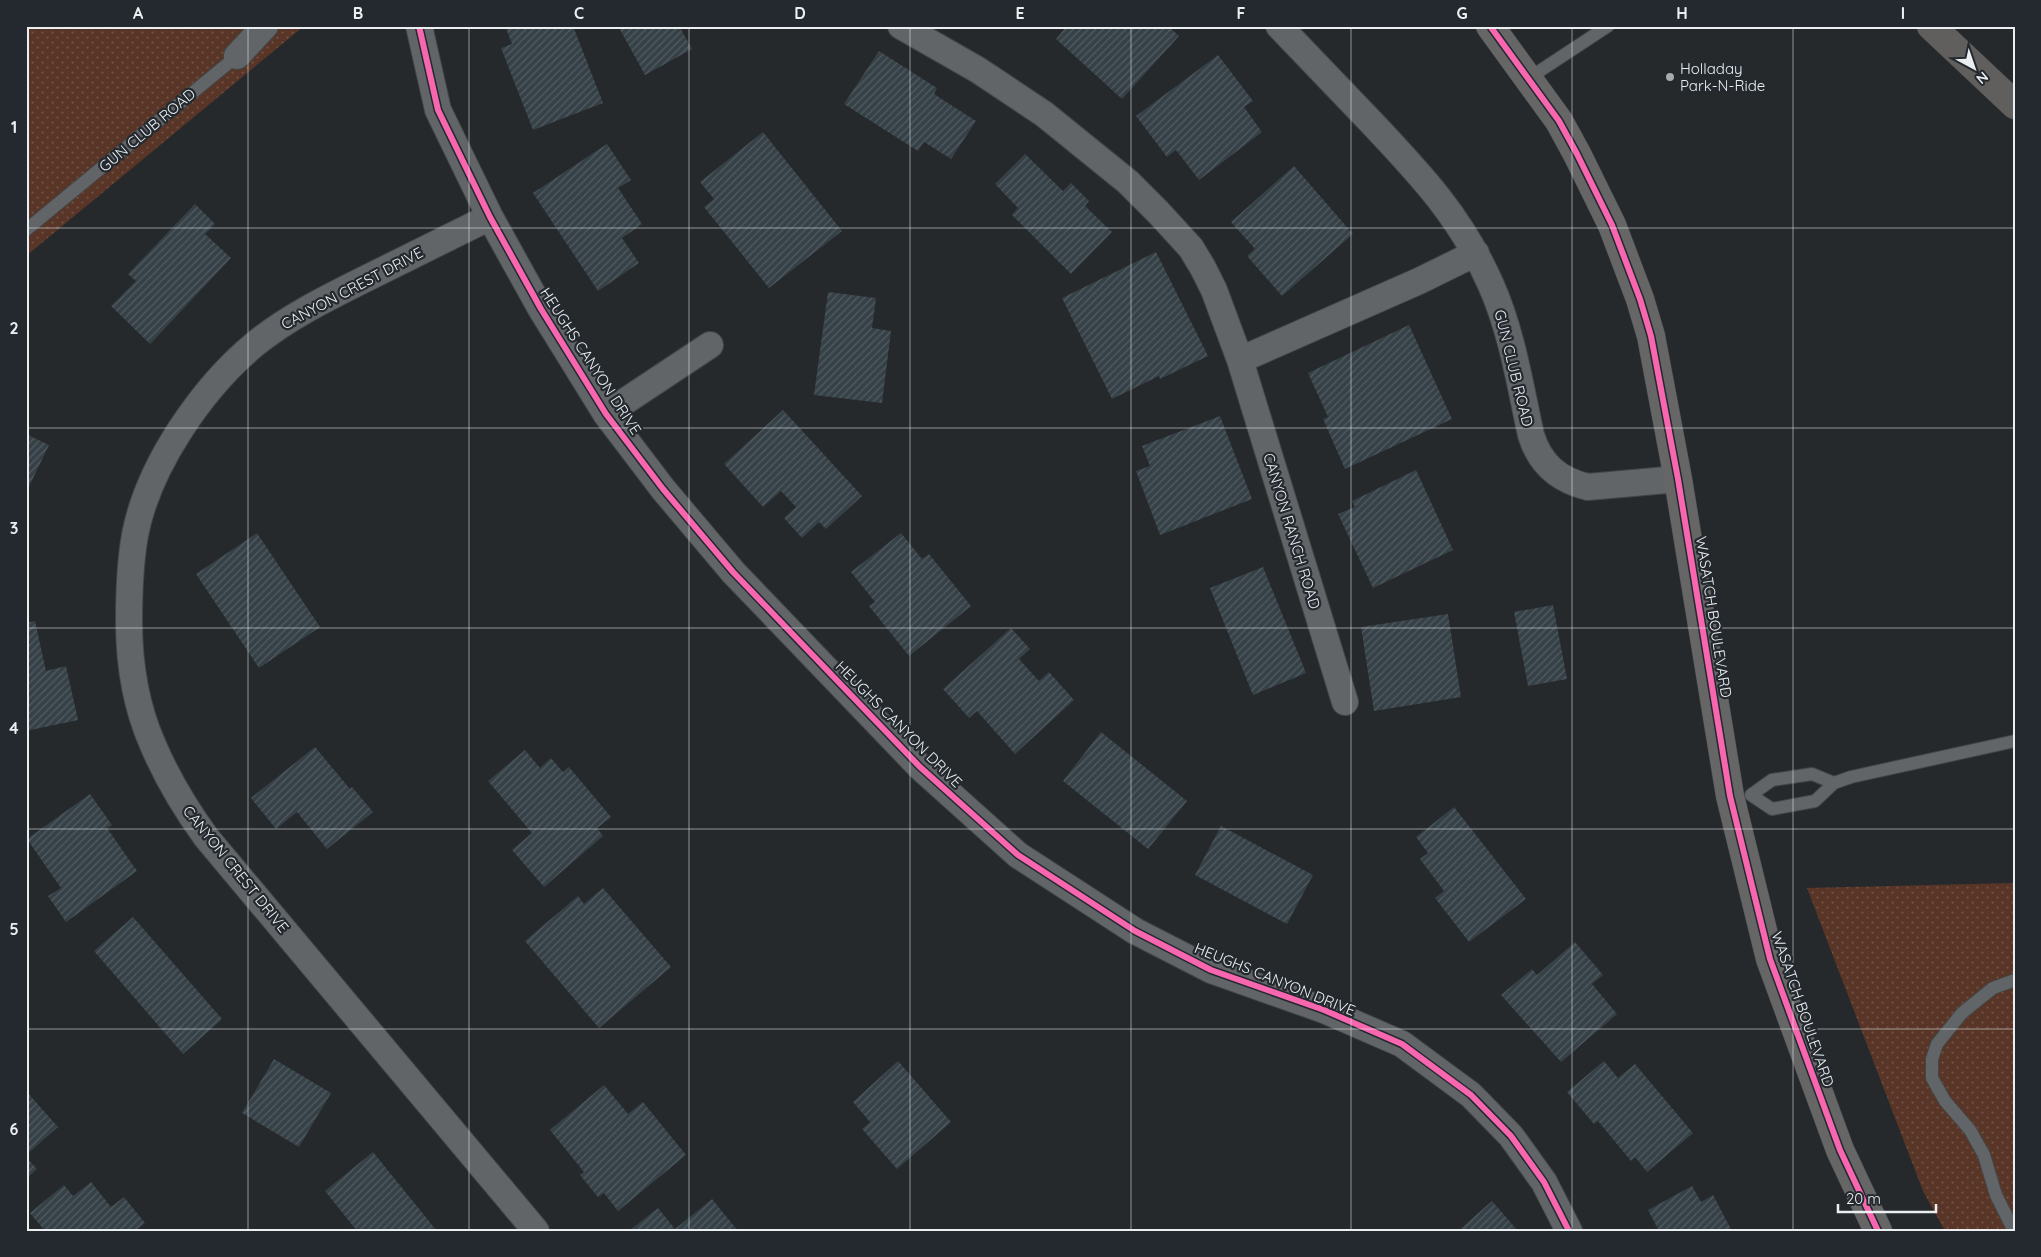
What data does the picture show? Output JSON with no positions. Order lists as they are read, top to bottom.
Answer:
{
  "streets": {
    "street": [
      "GUN CLUB ROAD",
      "CANYON CREST DRIVE",
      "HEUGHS CANYON DRIVE",
      "CANYON RANCH ROAD",
      "WASATCH BOULEVARD"
    ]
  },
  "crossings": [
    ["GUN CLUB ROAD", "WASATCH BOULEVARD"],
    ["CANYON CREST DRIVE", "HEUGHS CANYON DRIVE"]
  ],
  "places": ["Holladay Park-N-Ride"],
  "scale_bar": "20 m",
  "north": "bottom right",
  "grid": {
    "columns": [
      "A",
      "B",
      "C",
      "D",
      "E",
      "F",
      "G",
      "H",
      "I"
    ],
    "rows": [
      "1",
      "2",
      "3",
      "4",
      "5",
      "6"
    ]
  }
}
